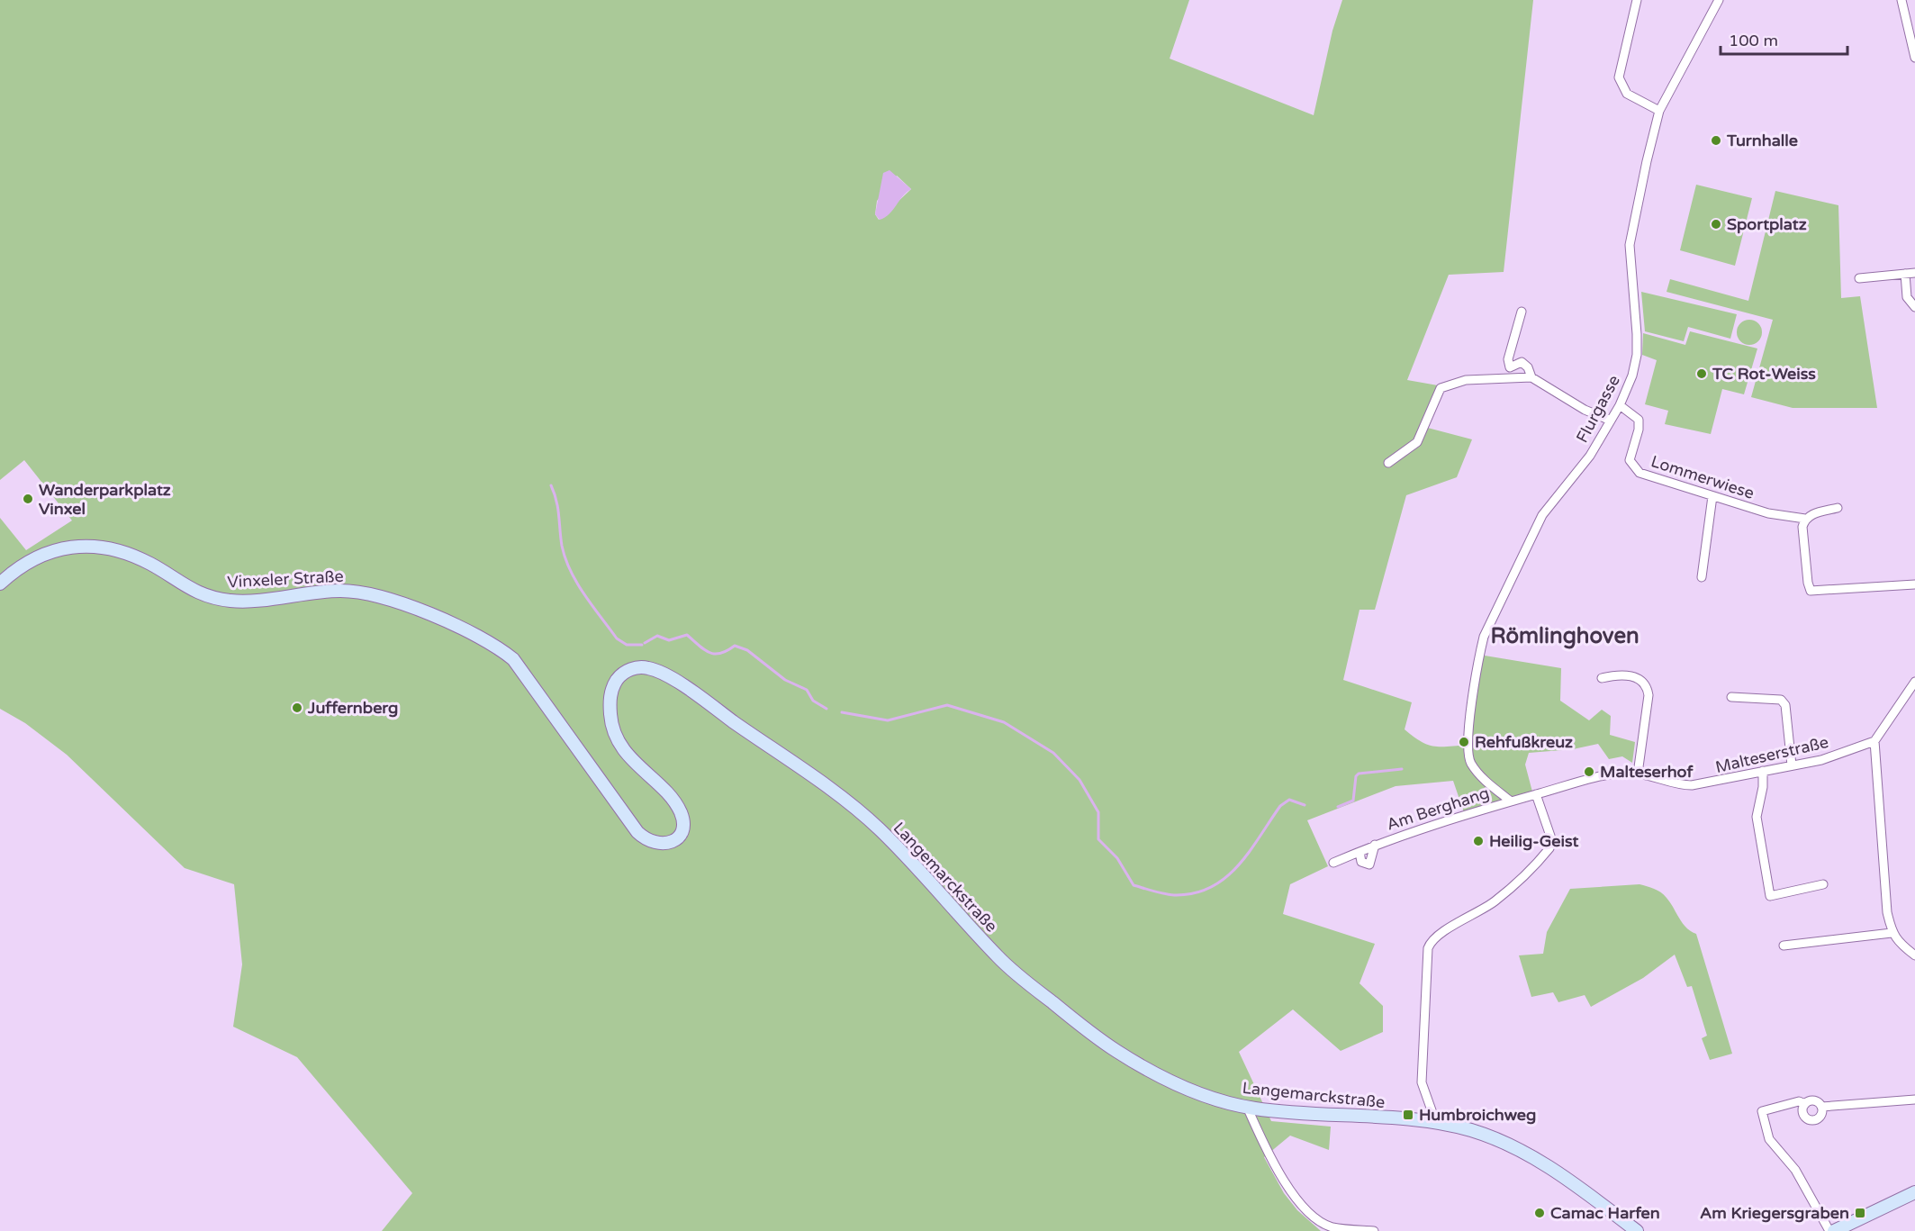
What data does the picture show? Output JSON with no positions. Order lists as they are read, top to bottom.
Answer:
{
  "streets": {
    "main road": ["Vinxeler Straße", "Langemarckstraße"],
    "street": [
      "Flurgasse",
      "Lommerwiese",
      "Malteserstraße",
      "Am Berghang"
    ]
  },
  "crossings": [
    ["Flurgasse", "Lommerwiese"],
    ["Flurgasse", "Malteserstraße"],
    ["Flurgasse", "Am Berghang"],
    ["Vinxeler Straße", "Langemarckstraße"],
    ["Malteserstraße", "Am Berghang"]
  ],
  "districts": ["Römlinghoven"],
  "places": {
    "other": [
      "Turnhalle",
      "Sportplatz",
      "TC Rot-Weiss",
      "Wanderparkplatz Vinxel",
      "Juffernberg",
      "Rehfußkreuz",
      "Malteserhof",
      "Heilig-Geist",
      "Camac Harfen"
    ],
    "transit": ["Humbroichweg", "Am Kriegersgraben"]
  },
  "scale_bar": "100 m"
}
